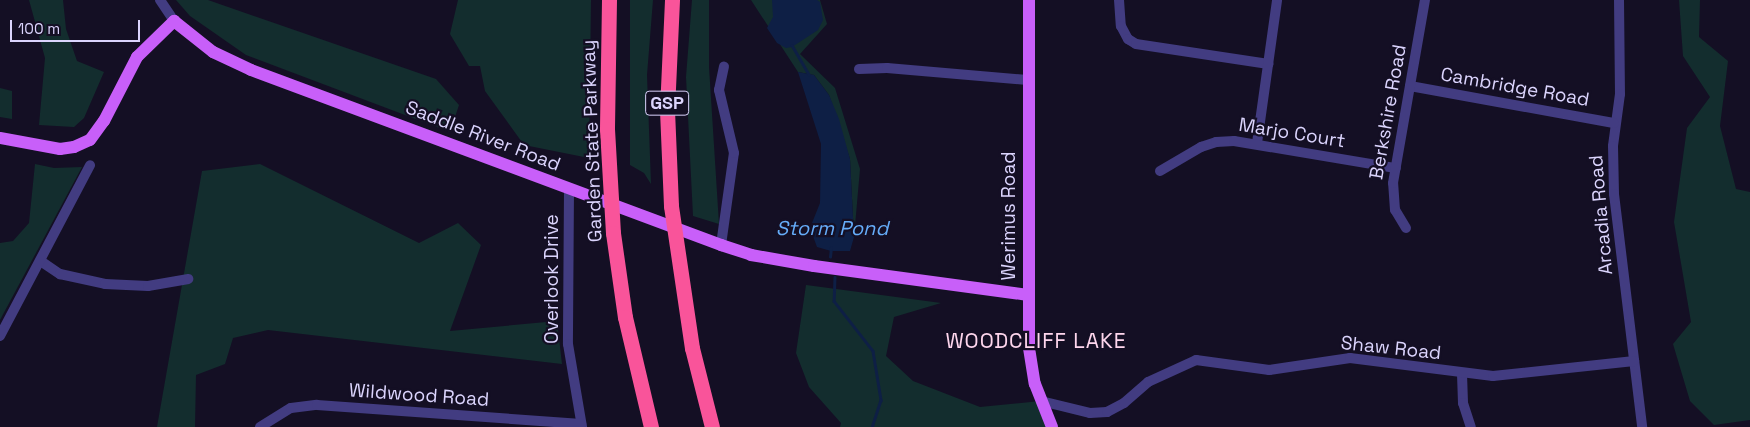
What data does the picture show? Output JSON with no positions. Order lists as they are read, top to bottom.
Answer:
{
  "streets": {
    "highway": ["GSP", "Garden State Parkway"],
    "main road": ["Saddle River Road", "Werimus Road"],
    "street": [
      "Cambridge Road",
      "Berkshire Road",
      "Marjo Court",
      "Arcadia Road",
      "Overlook Drive",
      "Shaw Road",
      "Wildwood Road"
    ]
  },
  "crossings": [
    ["Cambridge Road", "Berkshire Road"],
    ["Cambridge Road", "Arcadia Road"],
    ["Berkshire Road", "Marjo Court"],
    ["Saddle River Road", "Werimus Road"],
    ["Saddle River Road", "Overlook Drive"],
    ["Arcadia Road", "Shaw Road"],
    ["Werimus Road", "Shaw Road"],
    ["Overlook Drive", "Wildwood Road"]
  ],
  "districts": ["WOODCLIFF LAKE"],
  "water": ["Storm Pond"],
  "scale_bar": "100 m"
}
